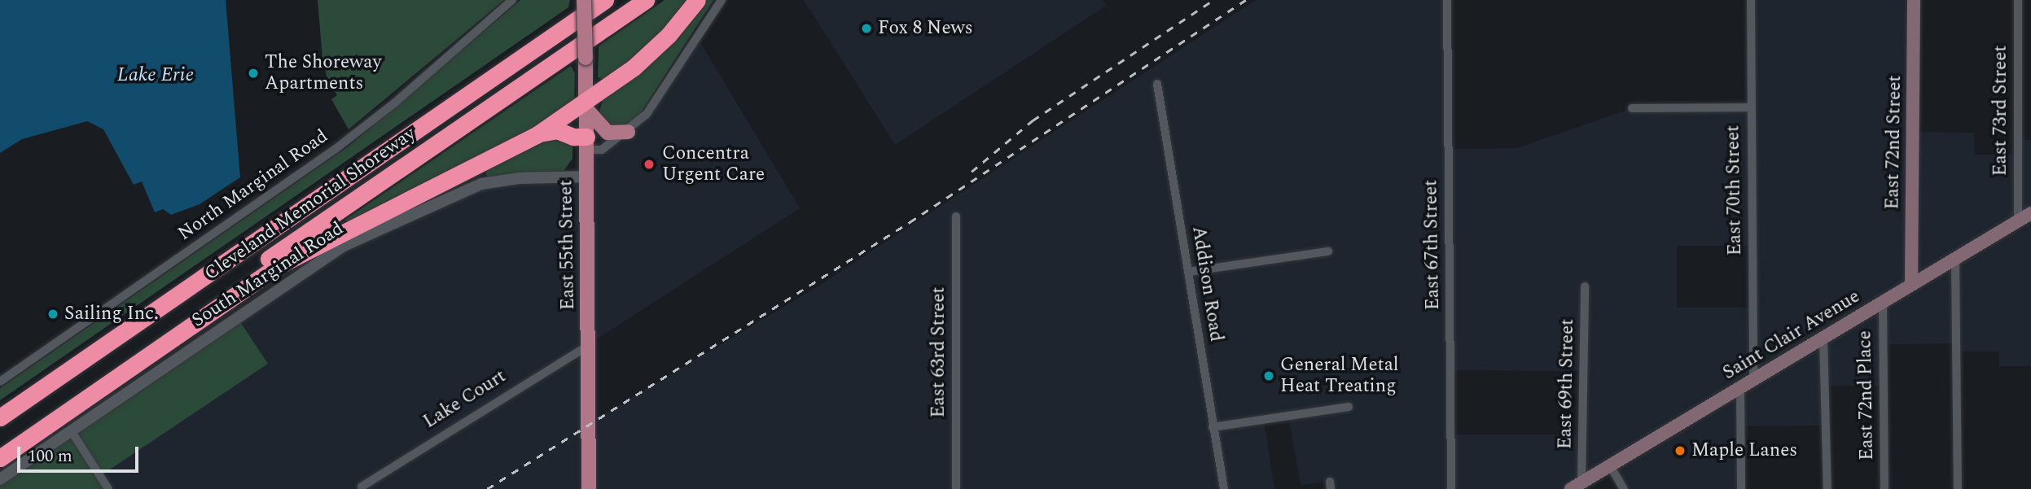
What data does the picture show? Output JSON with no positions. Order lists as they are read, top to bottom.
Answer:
{
  "streets": {
    "highway": ["Cleveland Memorial Shoreway"],
    "main road": ["East 72nd Street", "East 55th Street", "Saint Clair Avenue"],
    "street": [
      "East 73rd Street",
      "North Marginal Road",
      "East 70th Street",
      "East 67th Street",
      "South Marginal Road",
      "Addison Road",
      "East 63rd Street",
      "East 69th Street",
      "East 72nd Place",
      "Lake Court"
    ]
  },
  "crossings": [
    ["East 73rd Street", "Saint Clair Avenue"],
    ["East 72nd Street", "Saint Clair Avenue"],
    ["East 70th Street", "Saint Clair Avenue"],
    ["East 55th Street", "South Marginal Road"],
    ["East 55th Street", "Lake Court"],
    ["Saint Clair Avenue", "East 69th Street"],
    ["Saint Clair Avenue", "East 72nd Place"]
  ],
  "water": ["Lake Erie"],
  "places": [
    "Fox 8 News",
    "The Shoreway Apartments",
    "Concentra Urgent Care",
    "Sailing Inc.",
    "General Metal Heat Treating",
    "Maple Lanes"
  ],
  "scale_bar": "100 m"
}
